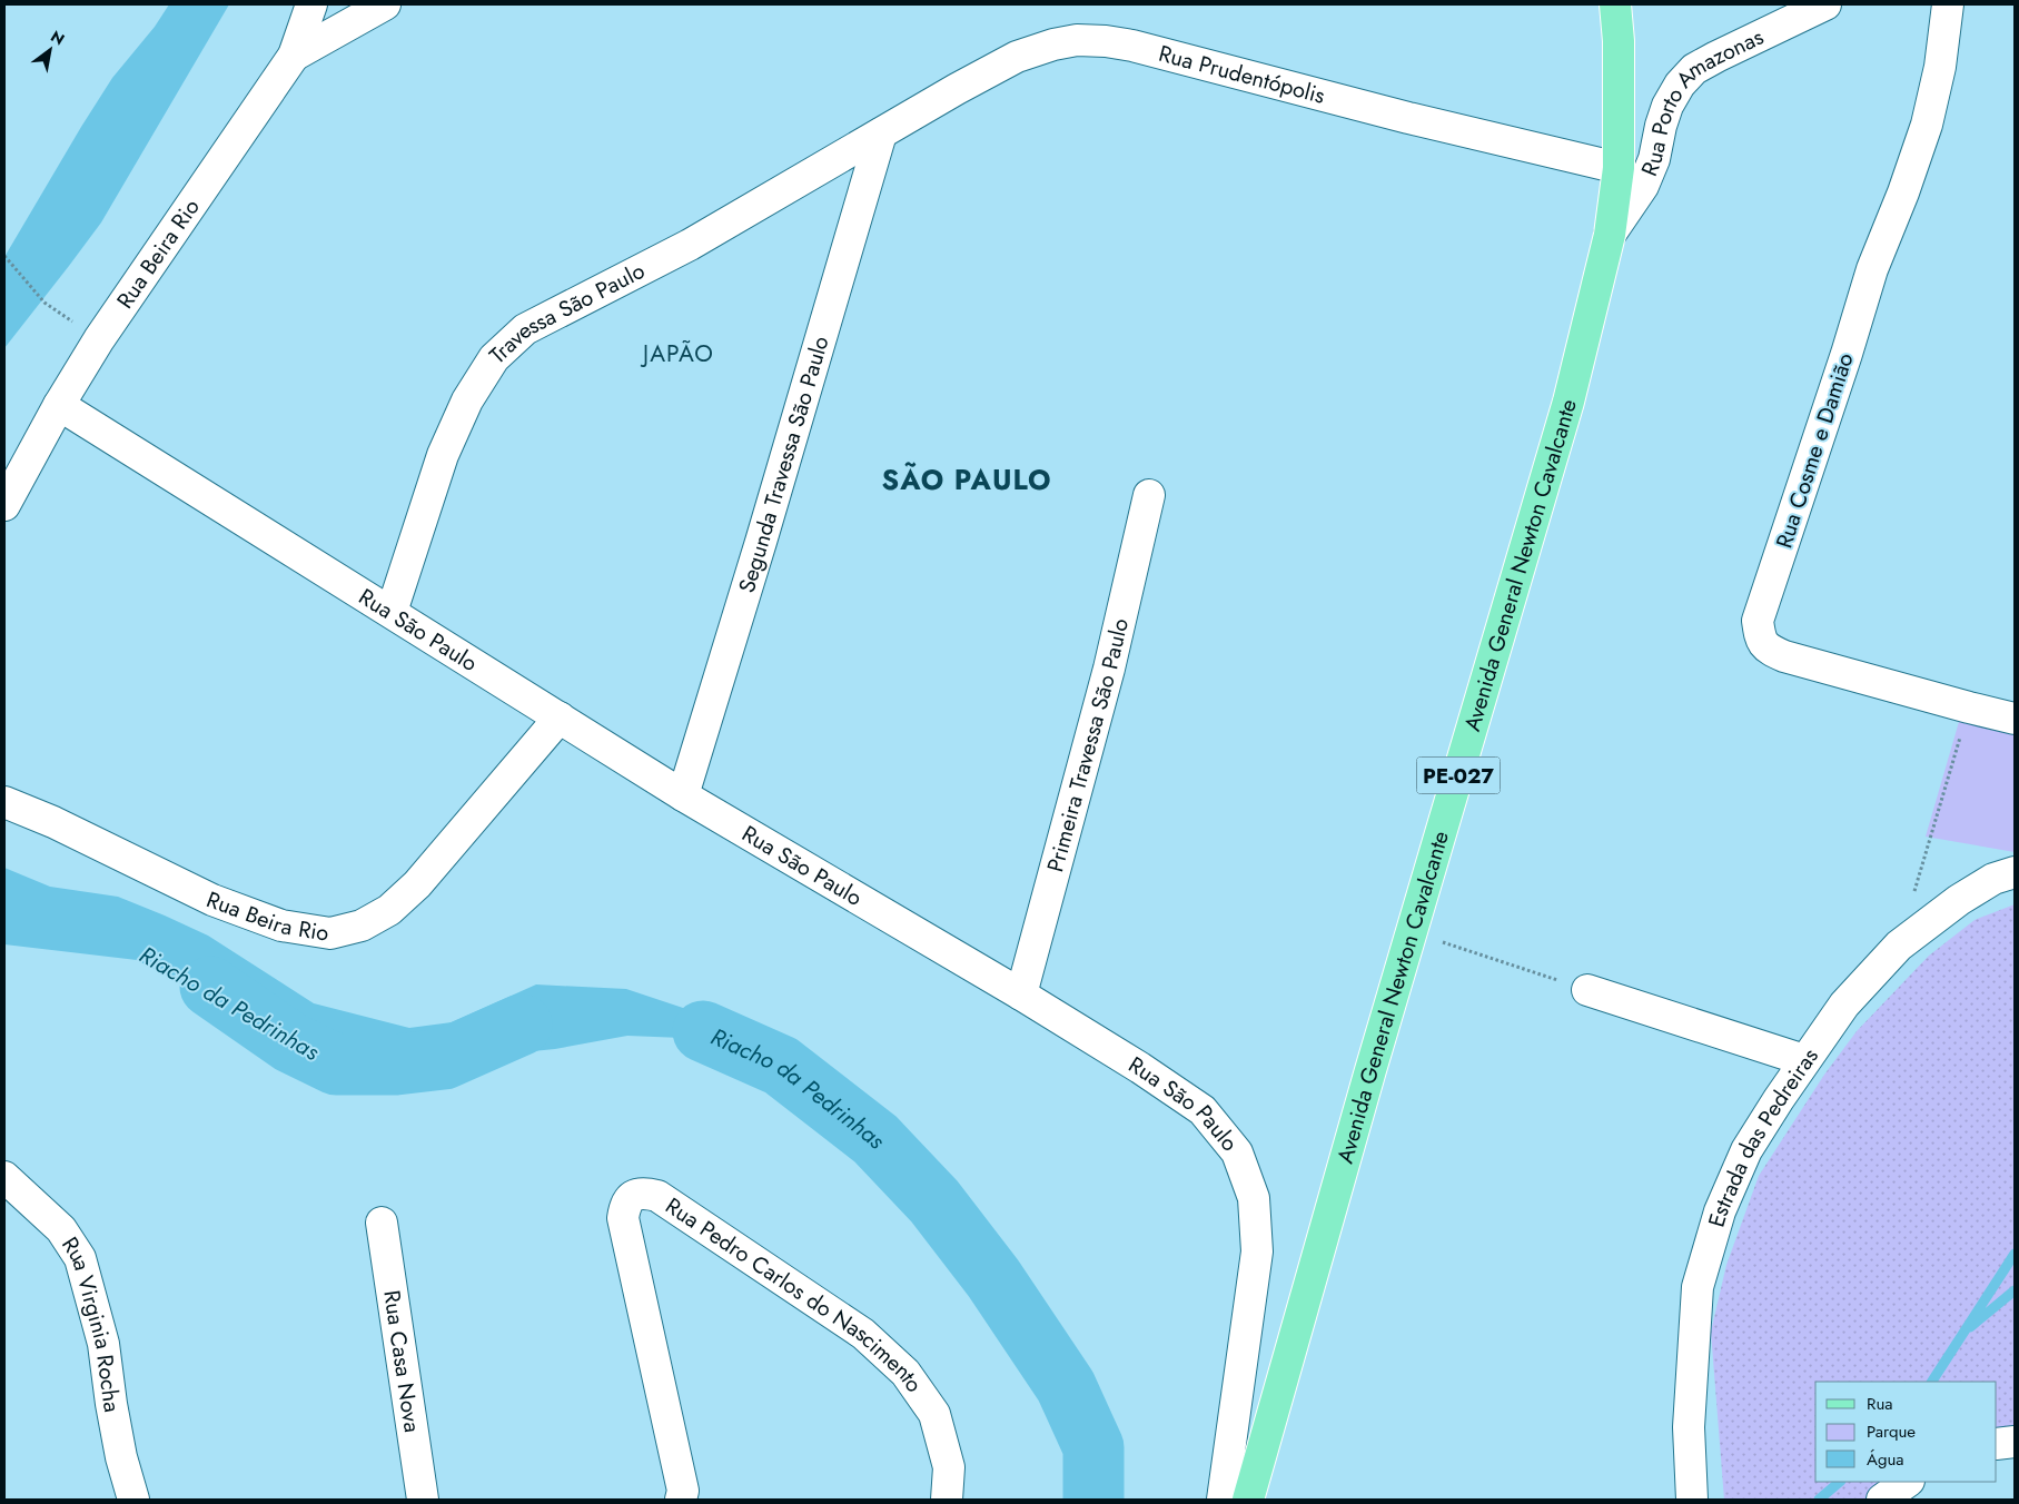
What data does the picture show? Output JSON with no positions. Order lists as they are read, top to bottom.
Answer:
{
  "streets": {
    "main road": ["Avenida General Newton Cavalcante", "PE-027"],
    "street": [
      "Rua Prudentópolis",
      "Rua Porto Amazonas",
      "Rua Beira Rio",
      "Travessa São Paulo",
      "Rua Cosme e Damião",
      "Segunda Travessa São Paulo",
      "Rua São Paulo",
      "Primeira Travessa São Paulo",
      "Estrada das Pedreiras",
      "Rua Pedro Carlos do Nascimento",
      "Rua Virginia Rocha",
      "Rua Casa Nova"
    ]
  },
  "crossings": [
    ["Rua Prudentópolis", "Travessa São Paulo"],
    ["Rua Prudentópolis", "Segunda Travessa São Paulo"],
    ["Rua Prudentópolis", "Avenida General Newton Cavalcante"],
    ["Rua Porto Amazonas", "Avenida General Newton Cavalcante"],
    ["Rua Beira Rio", "Rua São Paulo"],
    ["Travessa São Paulo", "Segunda Travessa São Paulo"],
    ["Travessa São Paulo", "Rua São Paulo"],
    ["Segunda Travessa São Paulo", "Rua São Paulo"],
    ["Rua São Paulo", "Primeira Travessa São Paulo"]
  ],
  "districts": ["JAPÃO", "SÃO PAULO"],
  "water": ["Riacho da Pedrinhas"],
  "legend": ["Rua", "Parque", "Água"],
  "north": "top right"
}
